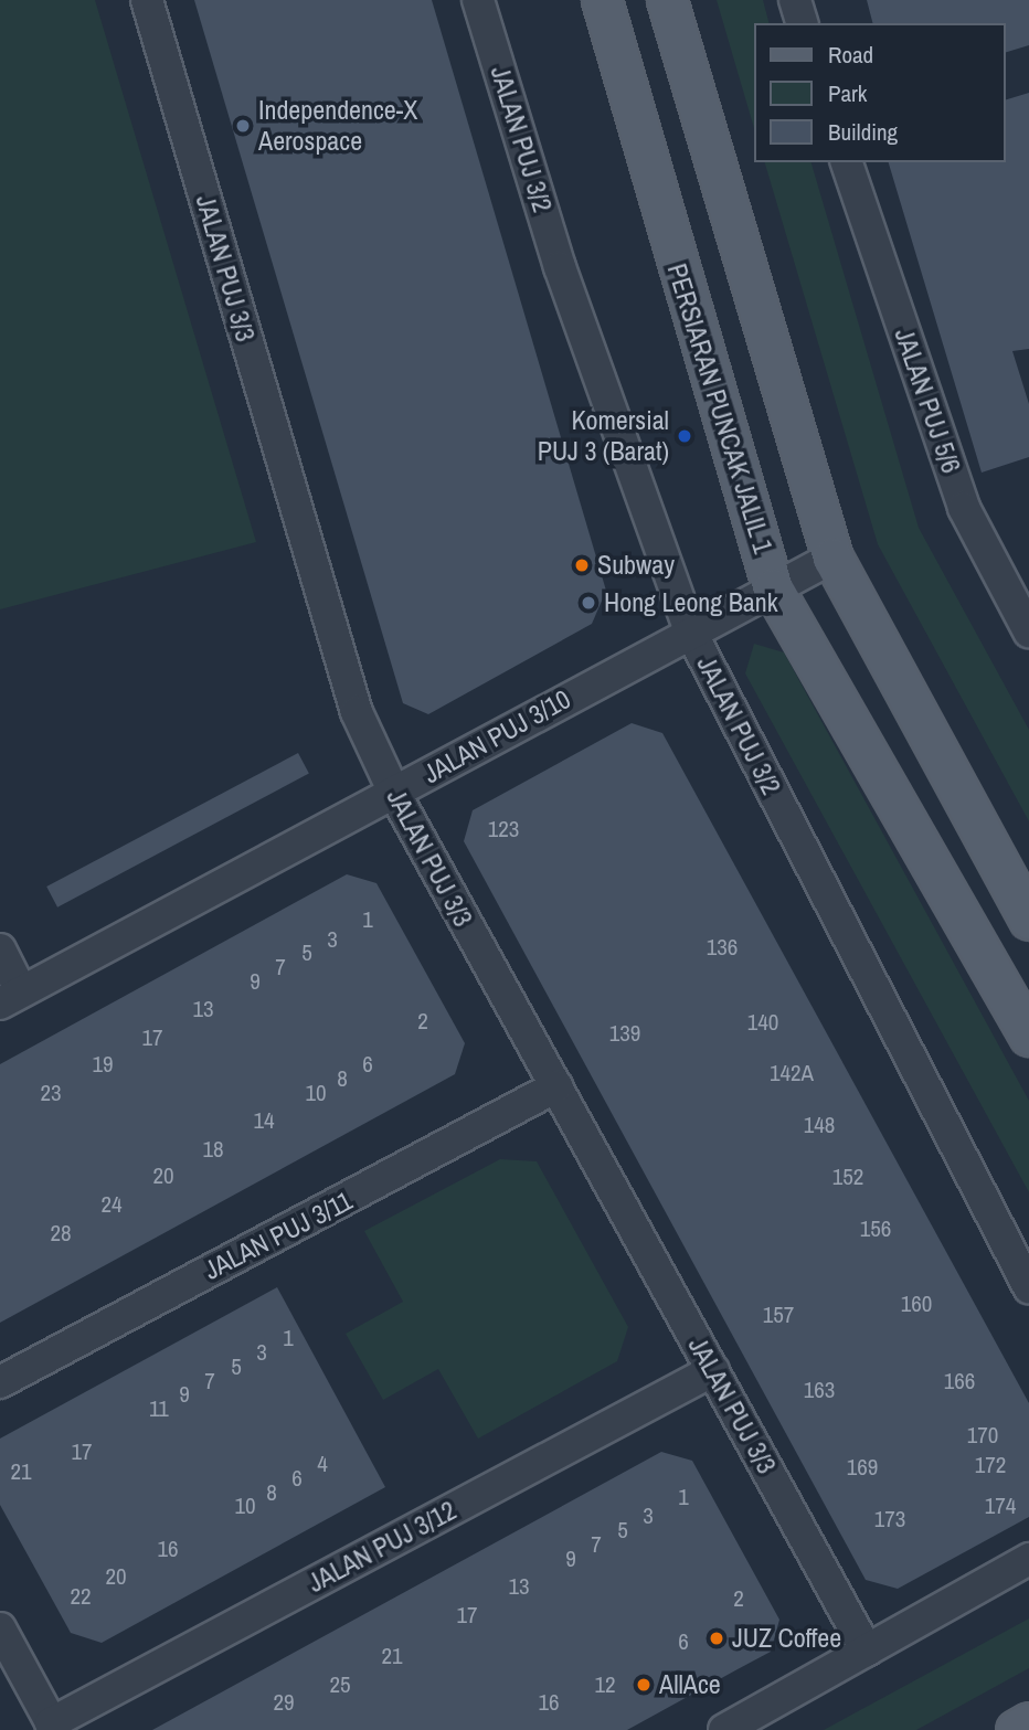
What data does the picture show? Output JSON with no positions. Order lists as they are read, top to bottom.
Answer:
{
  "streets": {
    "main road": ["PERSIARAN PUNCAK JALIL 1"],
    "street": [
      "JALAN PUJ 3/2",
      "JALAN PUJ 3/3",
      "JALAN PUJ 5/6",
      "JALAN PUJ 3/10",
      "JALAN PUJ 3/11",
      "JALAN PUJ 3/12"
    ]
  },
  "crossings": [
    ["JALAN PUJ 3/2", "JALAN PUJ 3/10"],
    ["JALAN PUJ 3/3", "JALAN PUJ 3/10"],
    ["JALAN PUJ 3/3", "JALAN PUJ 3/11"],
    ["JALAN PUJ 3/3", "JALAN PUJ 3/12"],
    ["PERSIARAN PUNCAK JALIL 1", "JALAN PUJ 3/10"]
  ],
  "places": [
    "Independence-X Aerospace",
    "Komersial PUJ 3 (Barat)",
    "Subway",
    "Hong Leong Bank",
    "JUZ Coffee",
    "AllAce"
  ],
  "house_numbers": [
    "123",
    "1",
    "3",
    "136",
    "5",
    "7",
    "9",
    "13",
    "2",
    "140",
    "139",
    "17",
    "19",
    "6",
    "142A",
    "8",
    "23",
    "10",
    "14",
    "148",
    "18",
    "20",
    "152",
    "24",
    "156",
    "28",
    "160",
    "157",
    "1",
    "3",
    "5",
    "7",
    "166",
    "163",
    "9",
    "11",
    "170",
    "17",
    "4",
    "172",
    "169",
    "21",
    "6",
    "8",
    "1",
    "10",
    "174",
    "3",
    "173",
    "5",
    "7",
    "16",
    "9",
    "20",
    "13",
    "22",
    "2",
    "17",
    "6",
    "21",
    "25",
    "12",
    "29",
    "16"
  ],
  "legend": ["Road", "Park", "Building"]
}
